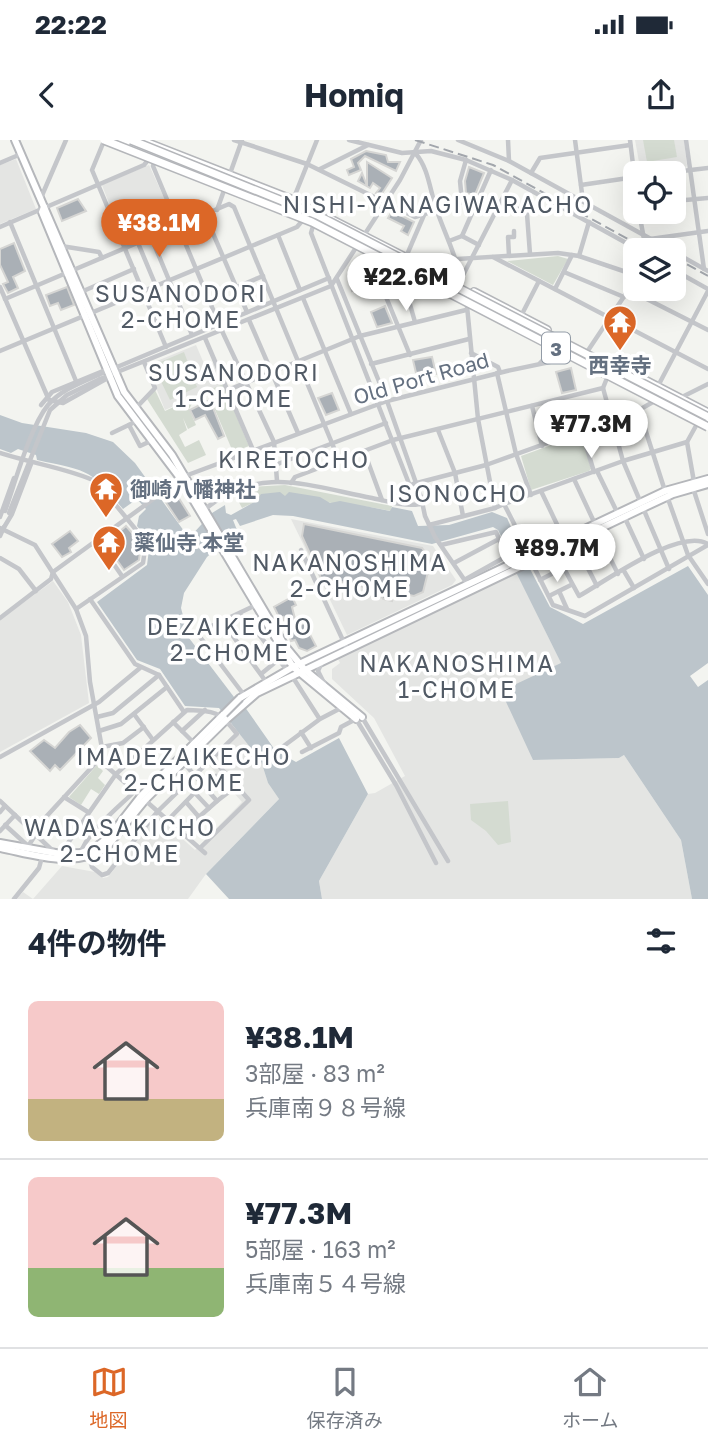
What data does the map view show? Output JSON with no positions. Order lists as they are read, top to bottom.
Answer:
{
  "streets": {
    "highway": ["3"],
    "street": ["Old Port Road"]
  },
  "districts": [
    "NISHI-YANAGIWARACHO",
    "SUSANODORI 2-CHOME",
    "SUSANODORI 1-CHOME",
    "KIRETOCHO",
    "ISONOCHO",
    "NAKANOSHIMA 2-CHOME",
    "DEZAIKECHO 2-CHOME",
    "NAKANOSHIMA 1-CHOME",
    "IMADEZAIKECHO 2-CHOME",
    "WADASAKICHO 2-CHOME"
  ],
  "places": {
    "temple": ["西幸寺", "御崎八幡神社", "薬仙寺 本堂"]
  },
  "page": {
    "status": "22:22",
    "header": "Homiq",
    "price": [
      "¥38.1M",
      "¥22.6M",
      "¥77.3M",
      "¥89.7M"
    ],
    "heading": "4件の物件",
    "list": [
      {
        "name": "¥38.1M",
        "note": "3部屋 · 83 m² · 兵庫南９８号線"
      },
      {
        "name": "¥77.3M",
        "note": "5部屋 · 163 m² · 兵庫南５４号線"
      }
    ],
    "tabs": ["地図", "保存済み", "ホーム"]
  }
}
